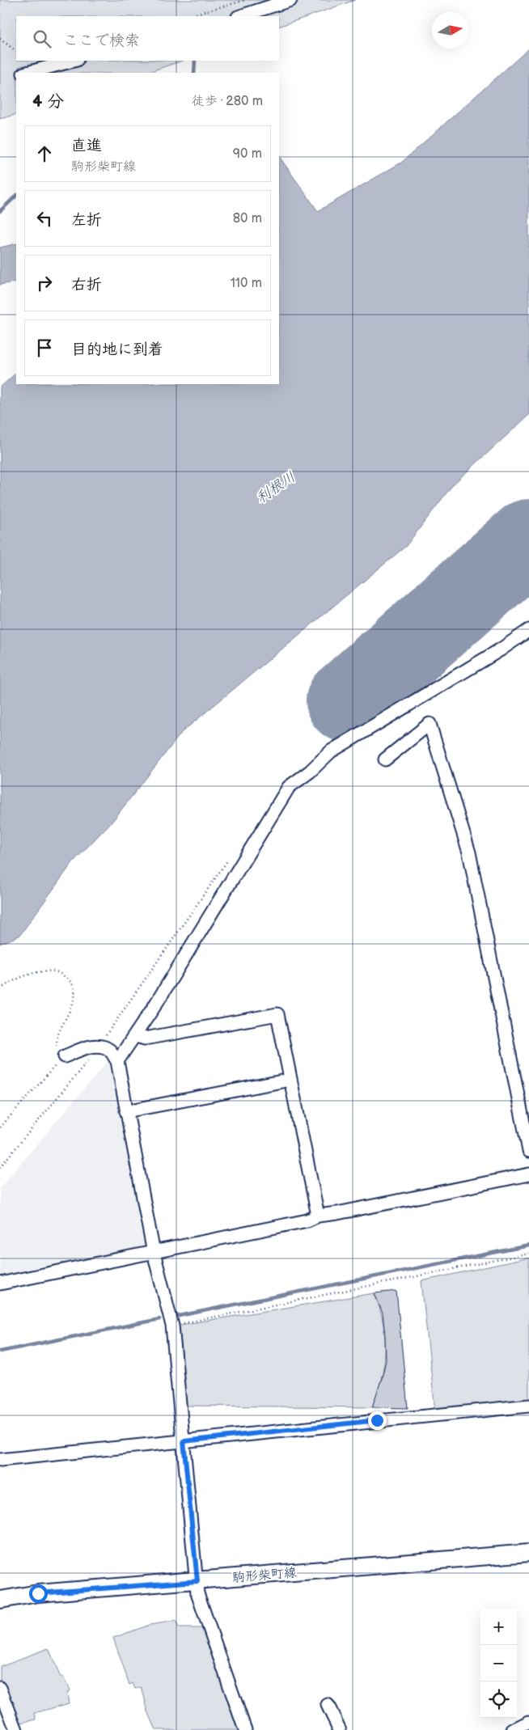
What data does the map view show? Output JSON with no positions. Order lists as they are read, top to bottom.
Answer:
{
  "streets": {
    "main road": ["駒形柴町線"]
  },
  "water": ["利根川"],
  "north": "right",
  "page": {
    "search": "ここで検索",
    "heading": ["4 分", "徒歩 · 280 m"],
    "list": [
      ["直進", "駒形柴町線", "90 m"],
      ["左折", "80 m"],
      ["右折", "110 m"],
      "目的地に到着"
    ],
    "map_buttons": ["+", "−"]
  }
}
